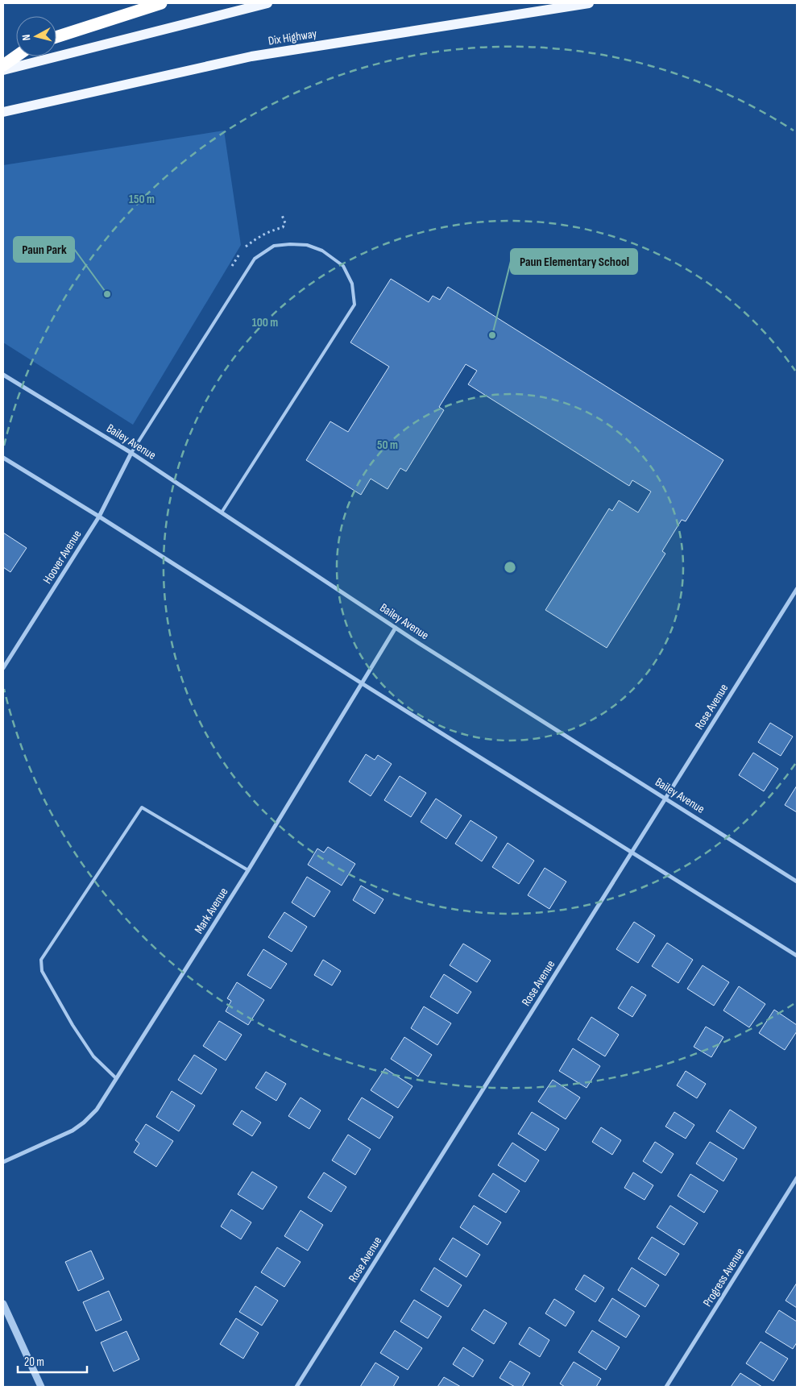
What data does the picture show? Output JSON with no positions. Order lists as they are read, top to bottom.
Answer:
{
  "streets": {
    "main road": ["Dix Highway"],
    "street": [
      "Bailey Avenue",
      "Hoover Avenue",
      "Rose Avenue",
      "Mark Avenue",
      "Progress Avenue"
    ]
  },
  "crossings": [
    ["Bailey Avenue", "Hoover Avenue"],
    ["Bailey Avenue", "Rose Avenue"],
    ["Bailey Avenue", "Mark Avenue"]
  ],
  "places": ["Paun Park", "Paun Elementary School"],
  "scale_bar": "20 m",
  "north": "left",
  "rings": ["150 m", "100 m", "50 m"]
}
